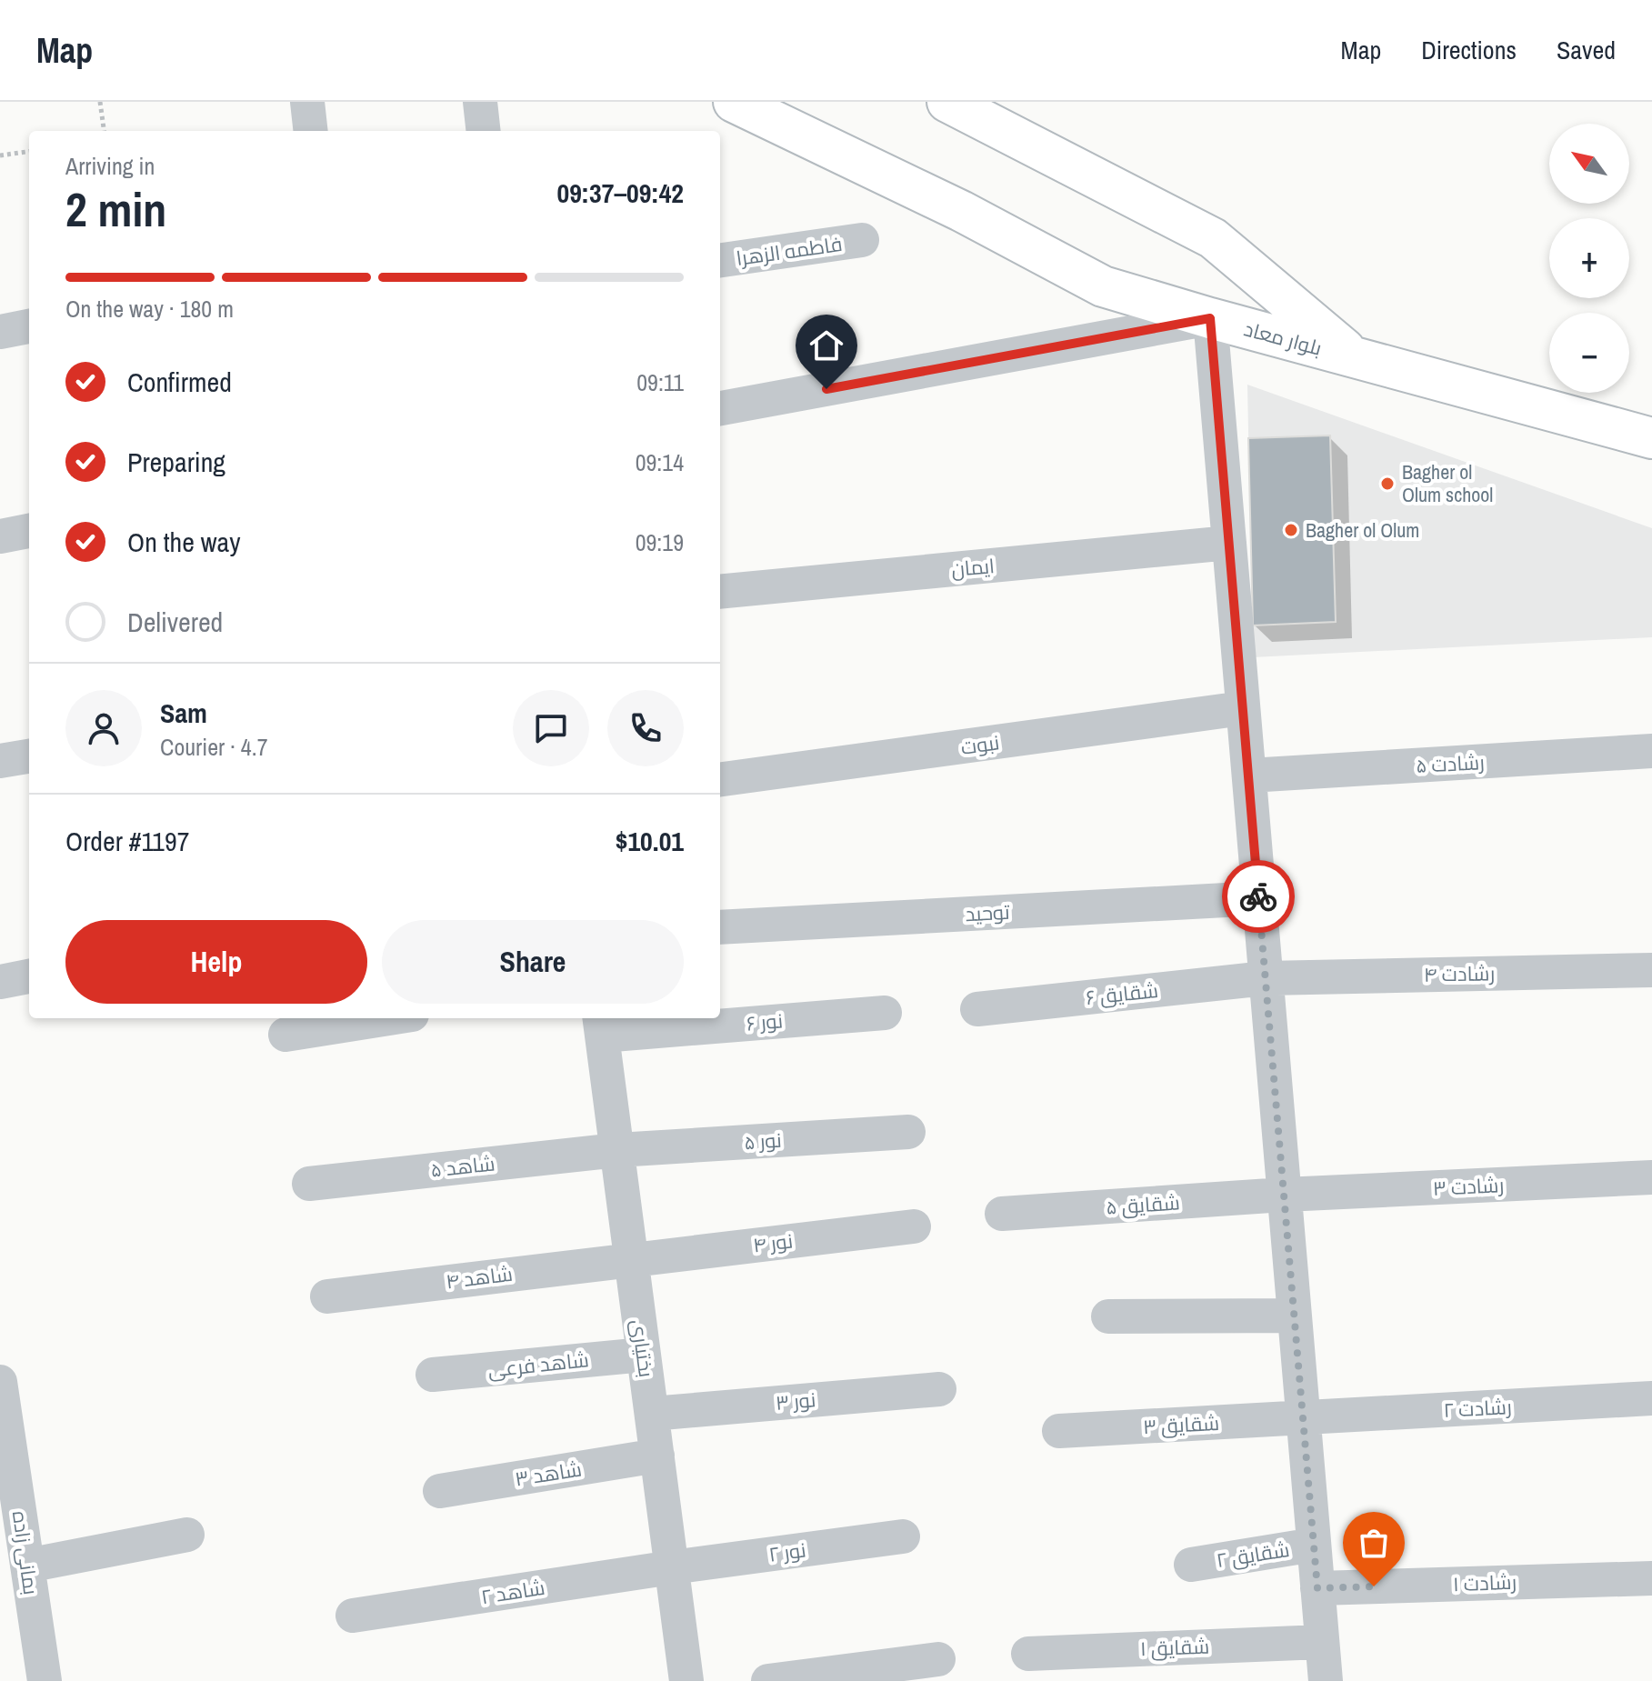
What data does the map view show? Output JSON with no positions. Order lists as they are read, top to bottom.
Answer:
{
  "streets": {
    "street": [
      "فاطمه الزهرا",
      "بلوار معاد",
      "ایمان",
      "نبوت",
      "رشادت ۵",
      "توحید",
      "رشادت ۴",
      "شقایق ۶",
      "نور ۶",
      "نور ۵",
      "شاهد ۵",
      "رشادت ۳",
      "شقایق ۵",
      "نور ۴",
      "شاهد ۴",
      "بختیاری",
      "شاهد فرعی",
      "نور ۳",
      "رشادت ۲",
      "شقایق ۳",
      "شاهد ۳",
      "نور ۲",
      "بمانی زاده",
      "شقایق ۲",
      "رشادت ۱",
      "شاهد ۲",
      "شقایق ۱"
    ]
  },
  "crossings": [
    ["رشادت ۴", "شقایق ۶"],
    ["نور ۶", "بختیاری"],
    ["نور ۵", "شاهد ۵"],
    ["نور ۵", "بختیاری"],
    ["شاهد ۵", "بختیاری"],
    ["رشادت ۳", "شقایق ۵"],
    ["نور ۴", "شاهد ۴"],
    ["نور ۴", "بختیاری"],
    ["شاهد ۴", "بختیاری"],
    ["بختیاری", "شاهد فرعی"],
    ["بختیاری", "نور ۳"],
    ["بختیاری", "شاهد ۳"],
    ["بختیاری", "نور ۲"],
    ["بختیاری", "شاهد ۲"],
    ["رشادت ۲", "شقایق ۳"],
    ["نور ۲", "شاهد ۲"]
  ],
  "places": ["Bagher ol Olum school", "Bagher ol Olum"],
  "north": "top left",
  "page": {
    "header": "Map",
    "nav": ["Map", "Directions", "Saved"],
    "map_buttons": ["+", "−"],
    "heading": ["2 min", "Arriving in", "09:37–09:42"],
    "panel": [
      "Sam",
      "Courier · 4.7",
      "Order #1197",
      "$10.01"
    ],
    "bar": "On the way · 180 m",
    "list": [
      ["Confirmed", "09:11"],
      ["Preparing", "09:14"],
      ["On the way", "09:19"],
      "Delivered"
    ],
    "buttons": ["Help", "Share"]
  }
}
